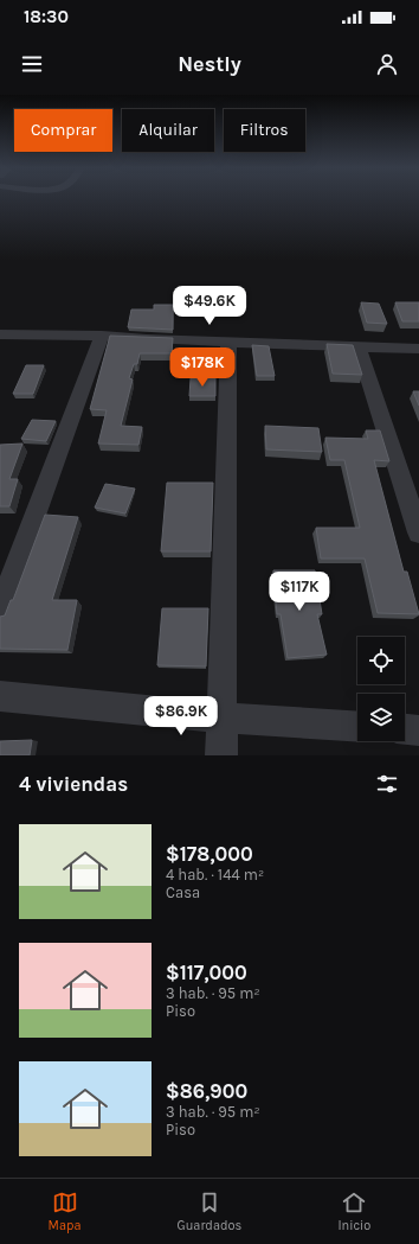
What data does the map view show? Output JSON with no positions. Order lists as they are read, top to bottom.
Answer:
{
  "page": {
    "status": "18:30",
    "header": "Nestly",
    "chip": ["Comprar", "Alquilar", "Filtros"],
    "price": [
      "$49.6K",
      "$178K",
      "$117K",
      "$86.9K"
    ],
    "heading": "4 viviendas",
    "list": [
      {
        "name": "$178,000",
        "note": "4 hab. · 144 m² · Casa"
      },
      {
        "name": "$117,000",
        "note": "3 hab. · 95 m² · Piso"
      },
      {
        "name": "$86,900",
        "note": "3 hab. · 95 m² · Piso"
      }
    ],
    "tabs": ["Mapa", "Guardados", "Inicio"]
  }
}
